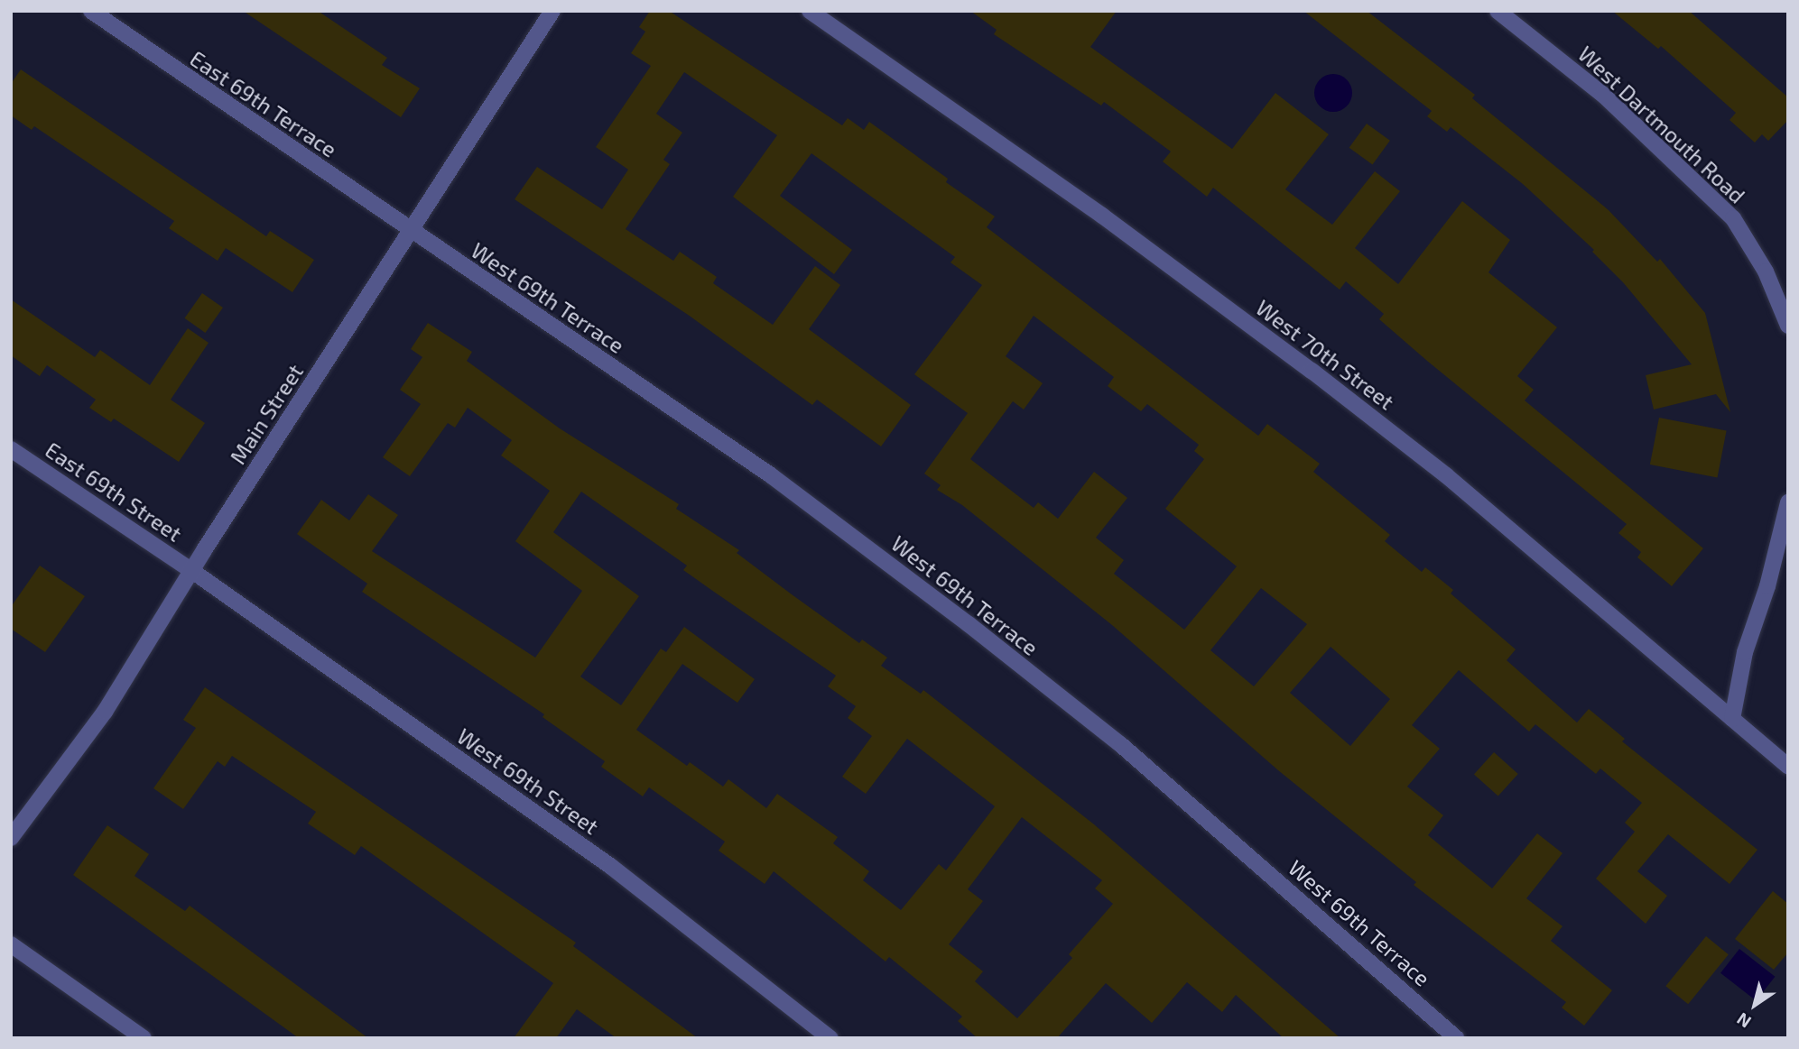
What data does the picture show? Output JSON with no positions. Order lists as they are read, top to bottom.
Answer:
{
  "streets": {
    "street": [
      "East 69th Terrace",
      "West Dartmouth Road",
      "West 69th Terrace",
      "West 70th Street",
      "Main Street",
      "East 69th Street",
      "West 69th Street"
    ]
  },
  "crossings": [
    ["East 69th Terrace", "West 69th Terrace"],
    ["East 69th Terrace", "Main Street"],
    ["West 69th Terrace", "Main Street"],
    ["Main Street", "East 69th Street"],
    ["Main Street", "West 69th Street"],
    ["East 69th Street", "West 69th Street"]
  ],
  "north": "bottom left"
}
